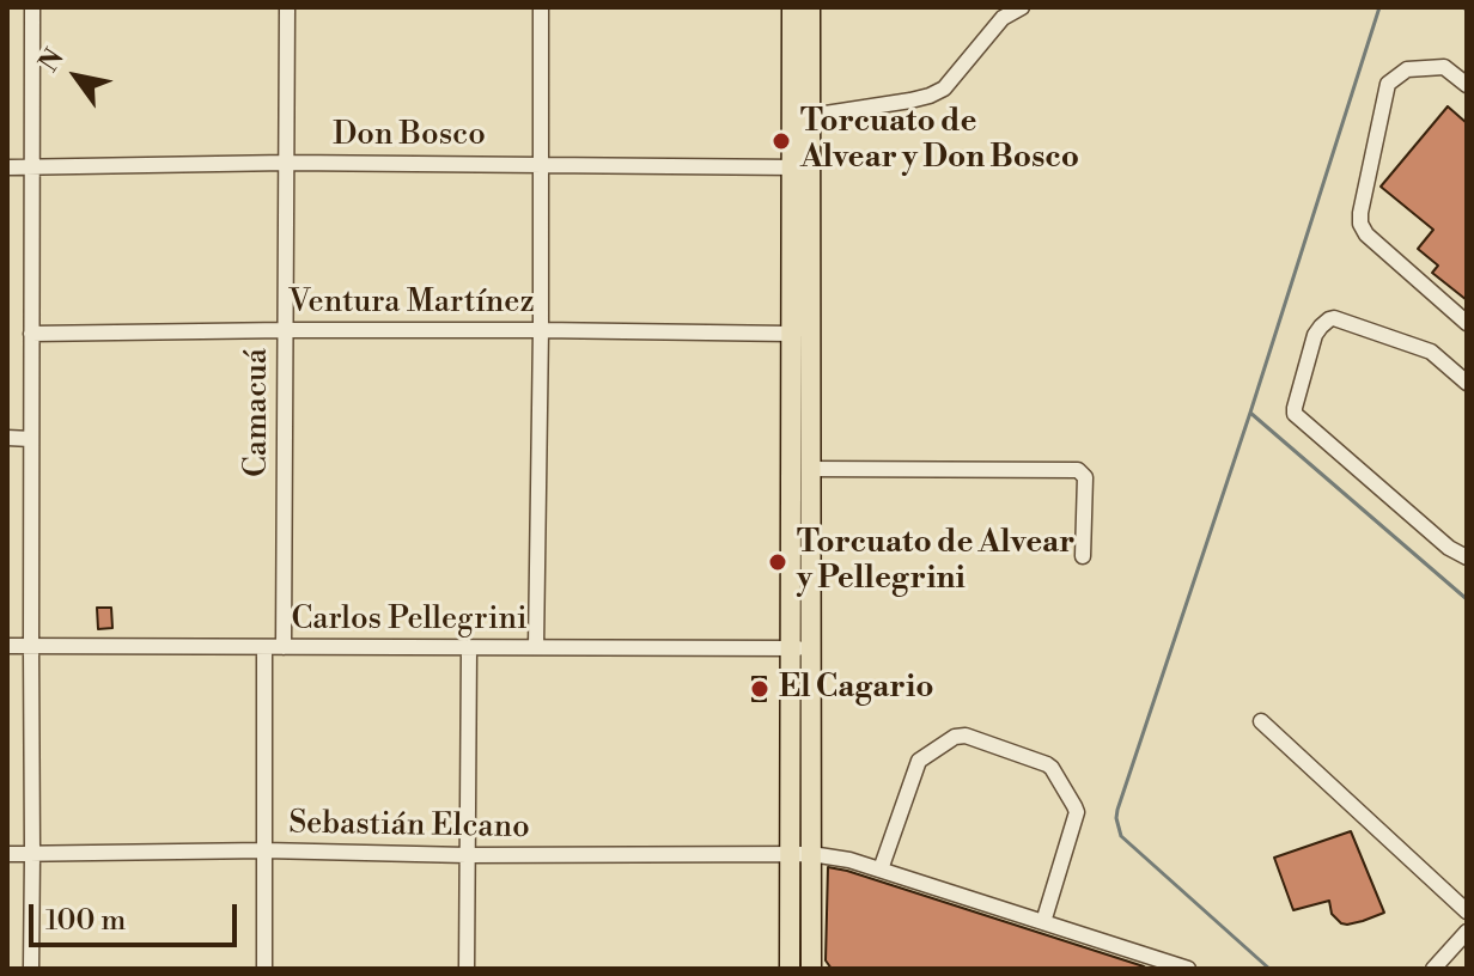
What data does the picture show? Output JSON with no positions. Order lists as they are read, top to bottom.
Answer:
{
  "streets": {
    "street": [
      "Don Bosco",
      "Ventura Martínez",
      "Camacuá",
      "Carlos Pellegrini",
      "Sebastián Elcano"
    ]
  },
  "crossings": [
    ["Don Bosco", "Camacuá"],
    ["Ventura Martínez", "Camacuá"],
    ["Camacuá", "Carlos Pellegrini"]
  ],
  "places": ["Torcuato de Alvear y Don Bosco", "Torcuato de Alvear y Pellegrini", "El Cagario"],
  "scale_bar": "100 m",
  "north": "top left"
}
